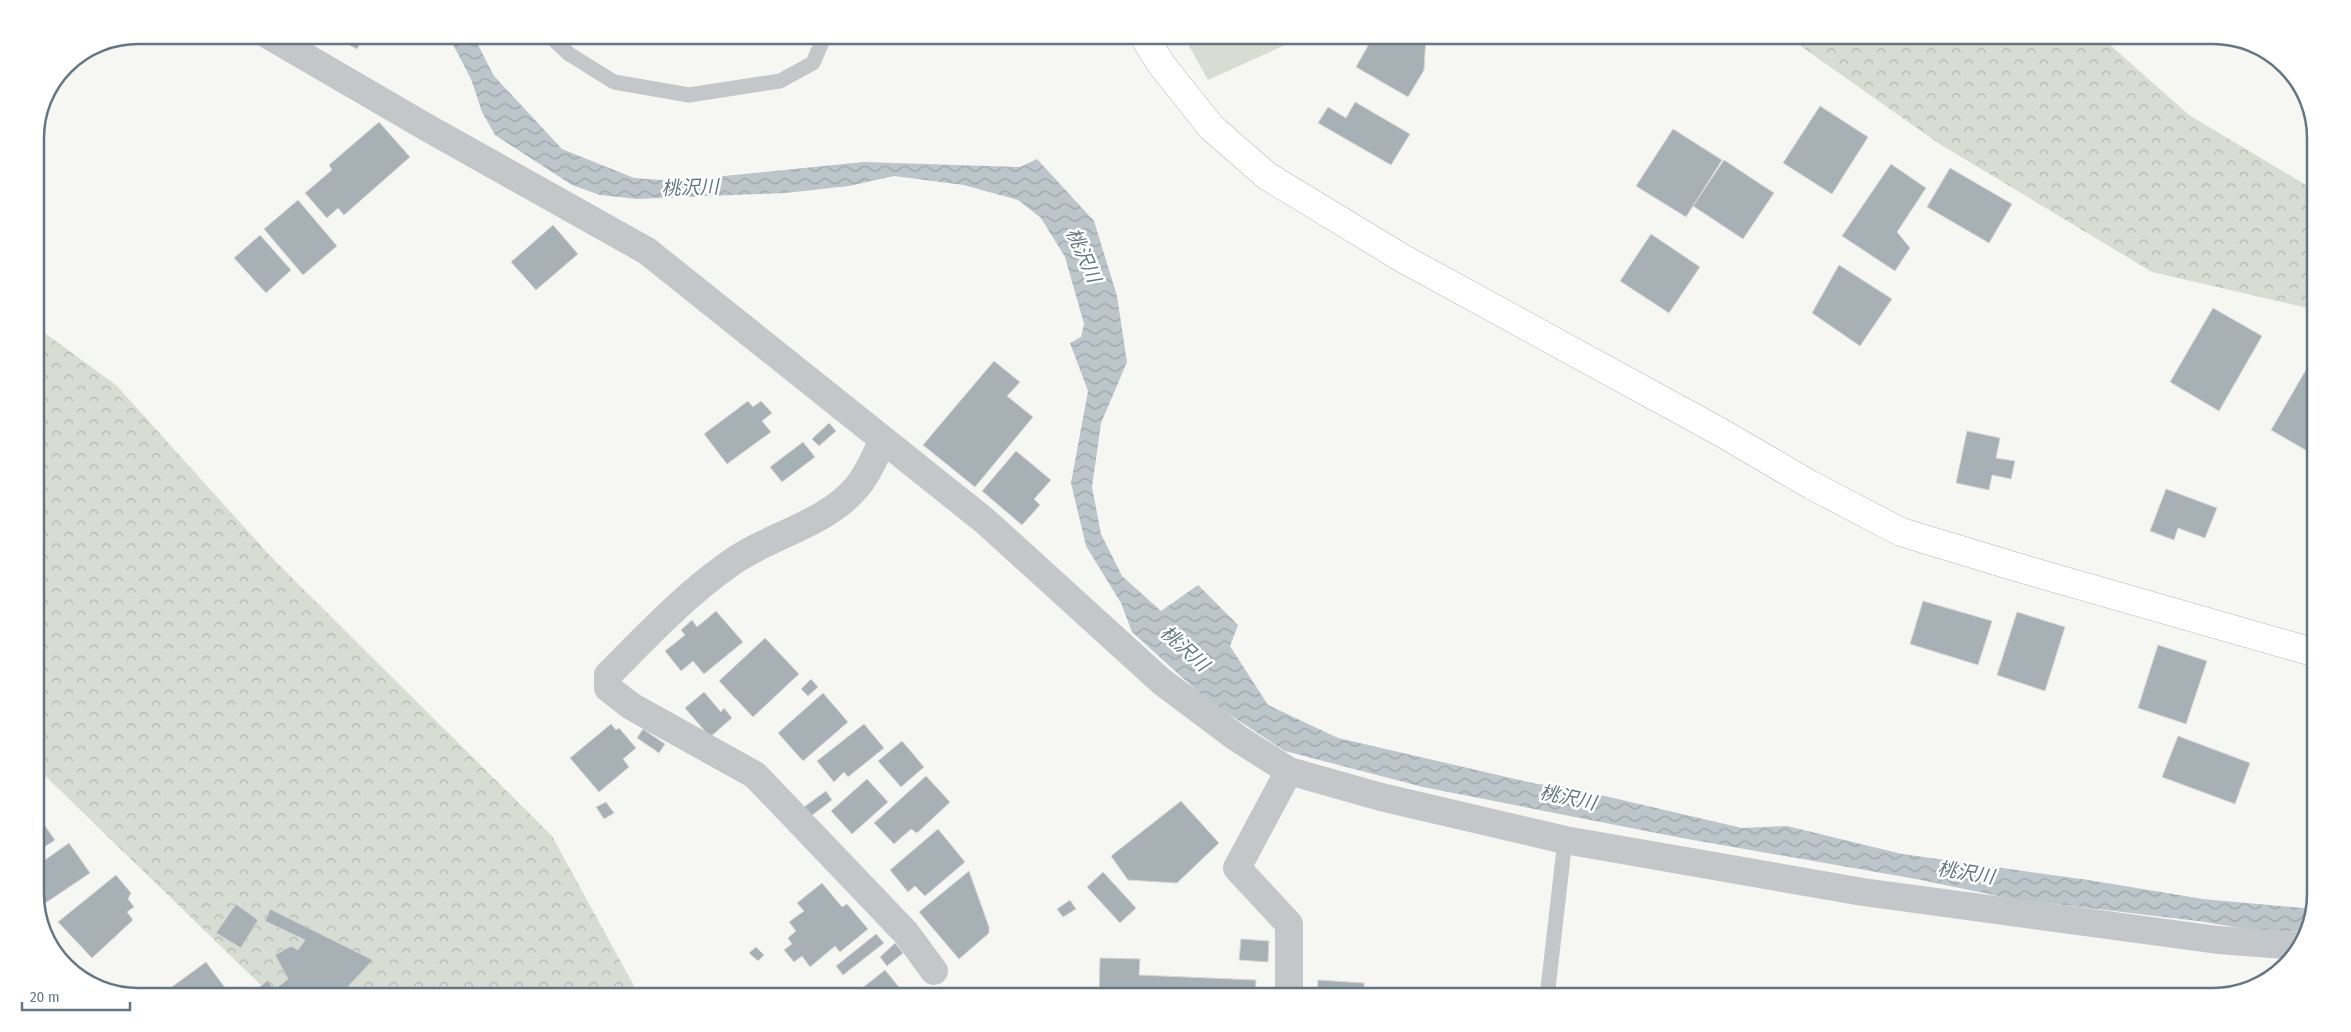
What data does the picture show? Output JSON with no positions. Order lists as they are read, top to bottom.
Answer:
{
  "water": ["桃沢川"],
  "scale_bar": "20 m"
}
